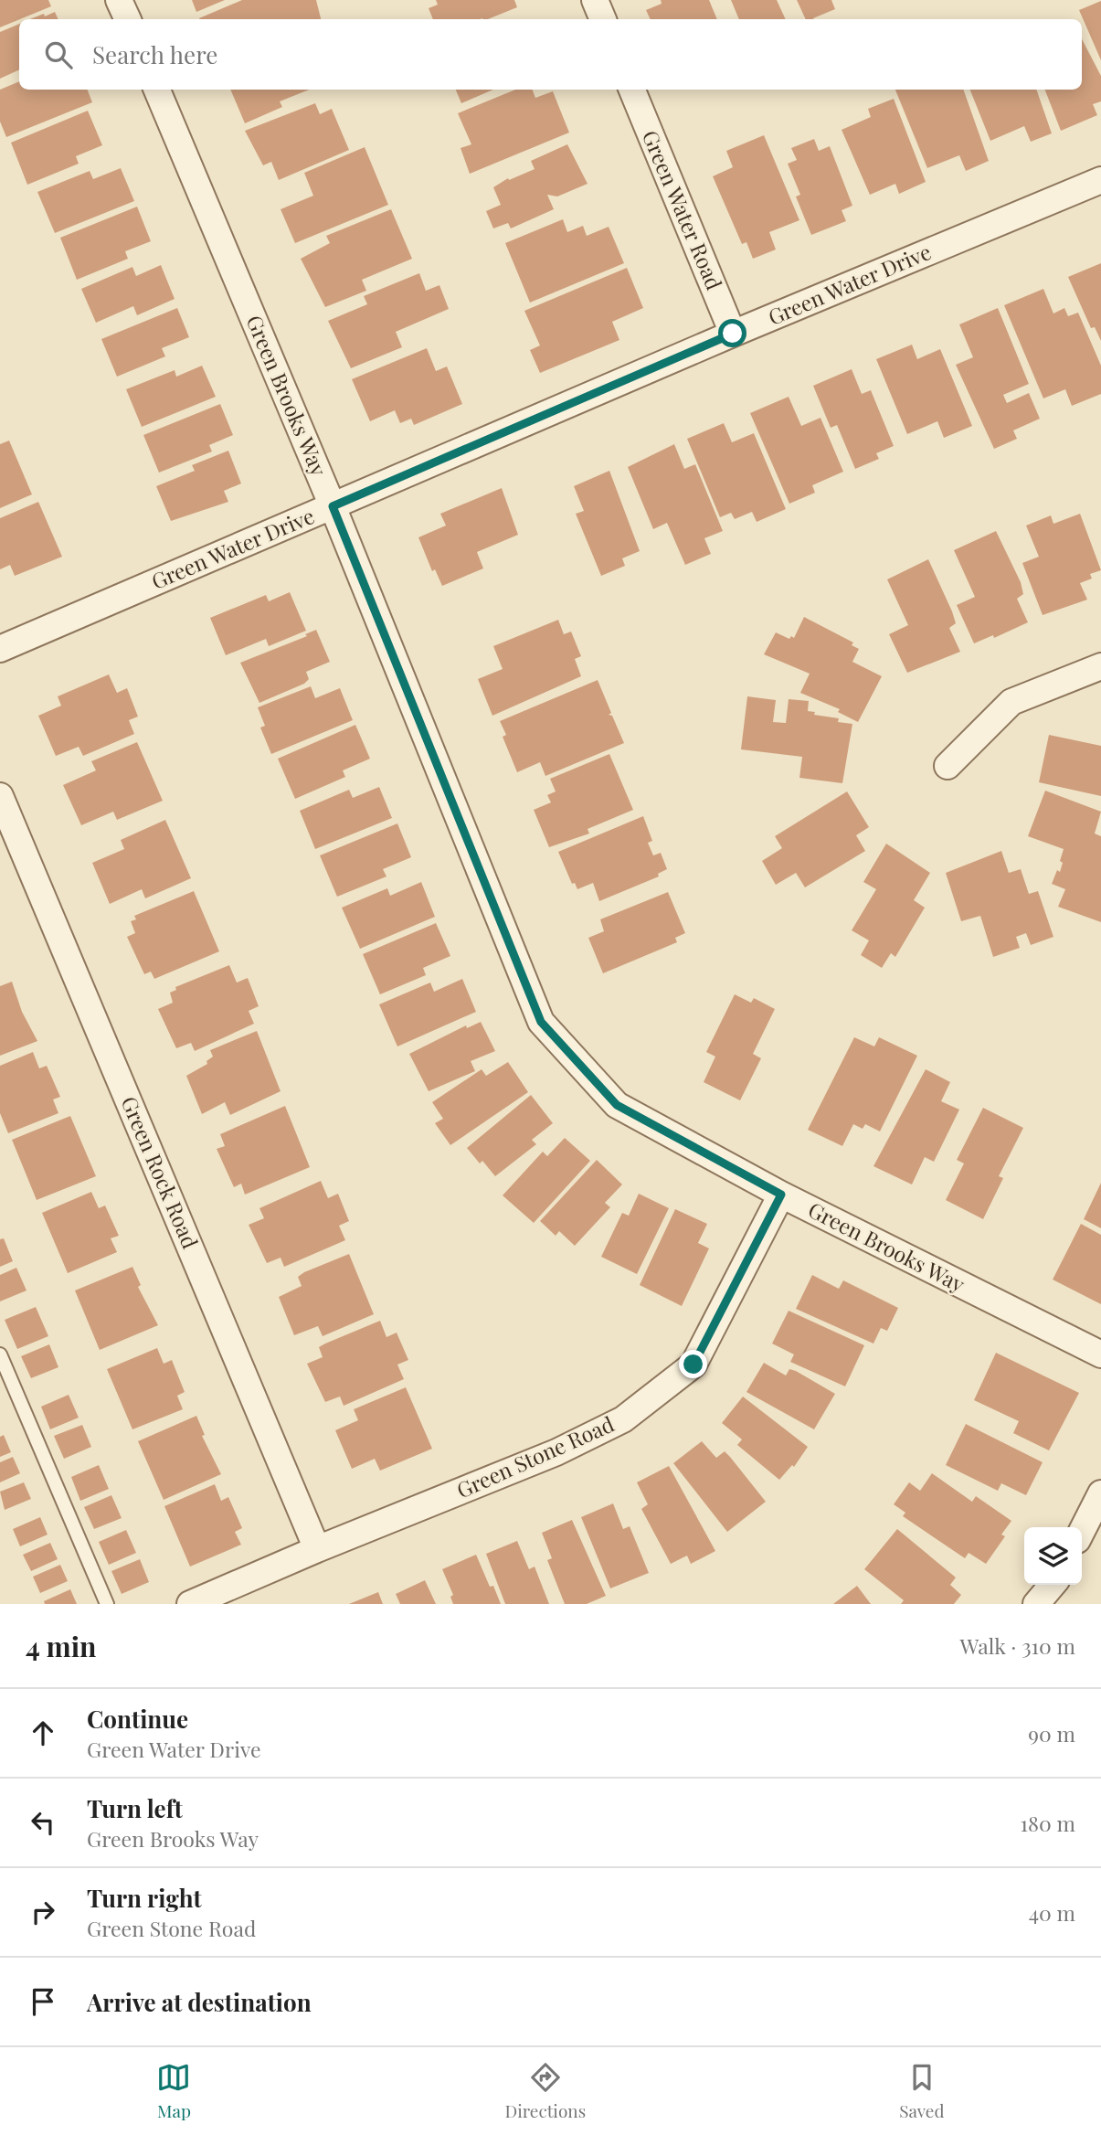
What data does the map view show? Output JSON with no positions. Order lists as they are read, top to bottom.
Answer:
{
  "streets": {
    "street": [
      "Green Water Road",
      "Green Water Drive",
      "Green Brooks Way",
      "Green Rock Road",
      "Green Stone Road"
    ]
  },
  "crossings": [
    ["Green Water Road", "Green Water Drive"],
    ["Green Water Drive", "Green Brooks Way"],
    ["Green Brooks Way", "Green Stone Road"],
    ["Green Rock Road", "Green Stone Road"]
  ],
  "page": {
    "search": "Search here",
    "heading": ["4 min", "Walk · 310 m"],
    "list": [
      ["Continue", "Green Water Drive", "90 m"],
      ["Turn left", "Green Brooks Way", "180 m"],
      ["Turn right", "Green Stone Road", "40 m"],
      "Arrive at destination"
    ],
    "nav": ["Map", "Directions", "Saved"]
  }
}
